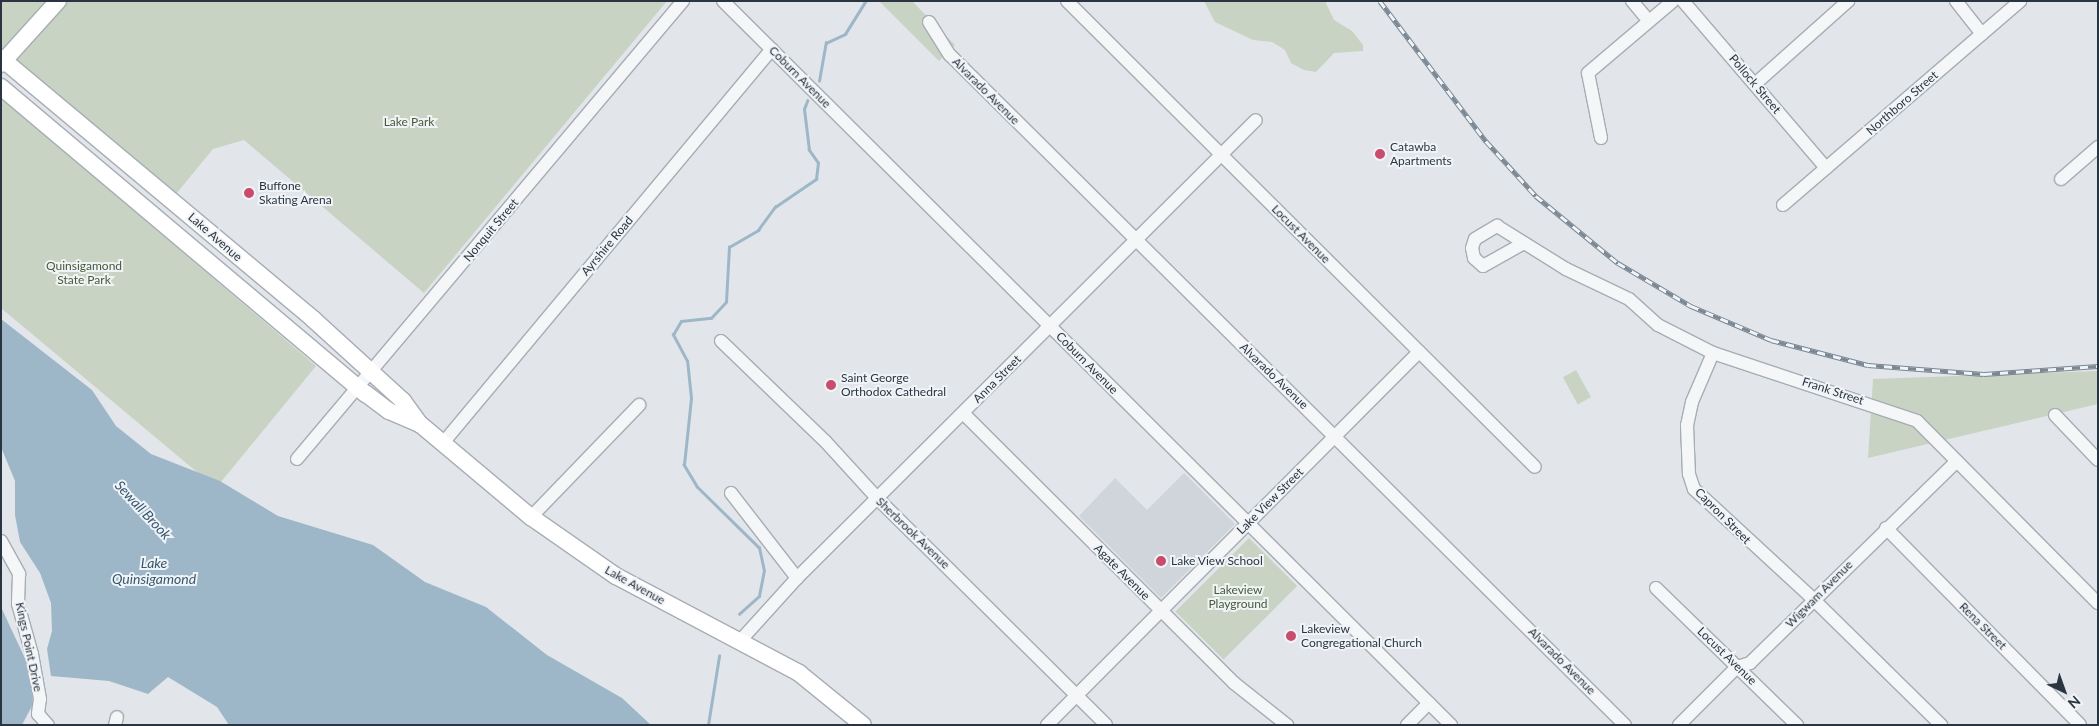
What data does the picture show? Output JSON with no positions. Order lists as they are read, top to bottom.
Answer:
{
  "streets": {
    "main road": ["Lake Avenue"],
    "street": [
      "Coburn Avenue",
      "Pollock Street",
      "Alvarado Avenue",
      "Northboro Street",
      "Nonquit Street",
      "Locust Avenue",
      "Ayrshire Road",
      "Anna Street",
      "Frank Street",
      "Lake View Street",
      "Capron Street",
      "Sherbrook Avenue",
      "Agate Avenue",
      "Wigwam Avenue",
      "Rena Street",
      "Kings Point Drive"
    ]
  },
  "crossings": [
    ["Coburn Avenue", "Ayrshire Road"],
    ["Coburn Avenue", "Anna Street"],
    ["Coburn Avenue", "Lake View Street"],
    ["Pollock Street", "Northboro Street"],
    ["Alvarado Avenue", "Anna Street"],
    ["Alvarado Avenue", "Lake View Street"],
    ["Nonquit Street", "Lake Avenue"],
    ["Locust Avenue", "Anna Street"],
    ["Locust Avenue", "Lake View Street"],
    ["Locust Avenue", "Wigwam Avenue"],
    ["Lake Avenue", "Ayrshire Road"],
    ["Lake Avenue", "Anna Street"],
    ["Anna Street", "Sherbrook Avenue"],
    ["Anna Street", "Agate Avenue"],
    ["Frank Street", "Capron Street"],
    ["Frank Street", "Wigwam Avenue"],
    ["Lake View Street", "Sherbrook Avenue"],
    ["Lake View Street", "Agate Avenue"],
    ["Capron Street", "Wigwam Avenue"],
    ["Wigwam Avenue", "Rena Street"]
  ],
  "water": ["Sewall Brook", "Lake Quinsigamond"],
  "parks": ["Lake Park", "Quinsigamond State Park", "Lakeview Playground"],
  "places": [
    "Catawba Apartments",
    "Buffone Skating Arena",
    "Saint George Orthodox Cathedral",
    "Lake View School",
    "Lakeview Congregational Church"
  ],
  "north": "bottom right"
}
